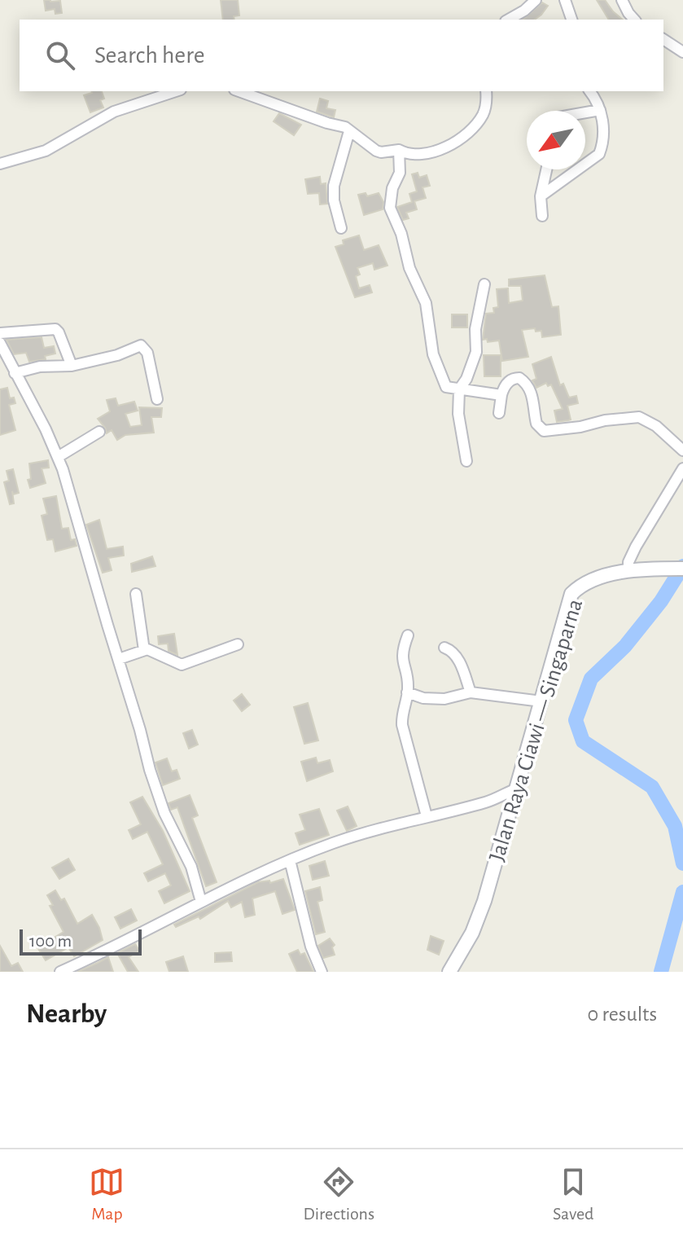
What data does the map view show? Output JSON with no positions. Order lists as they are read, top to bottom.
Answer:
{
  "streets": {
    "main road": ["Jalan Raya Ciawi — Singaparna"]
  },
  "scale_bar": "100 m",
  "north": "bottom left",
  "page": {
    "search": "Search here",
    "scale": "100 m",
    "heading": ["Nearby", "0 results"],
    "nav": ["Map", "Directions", "Saved"]
  }
}
